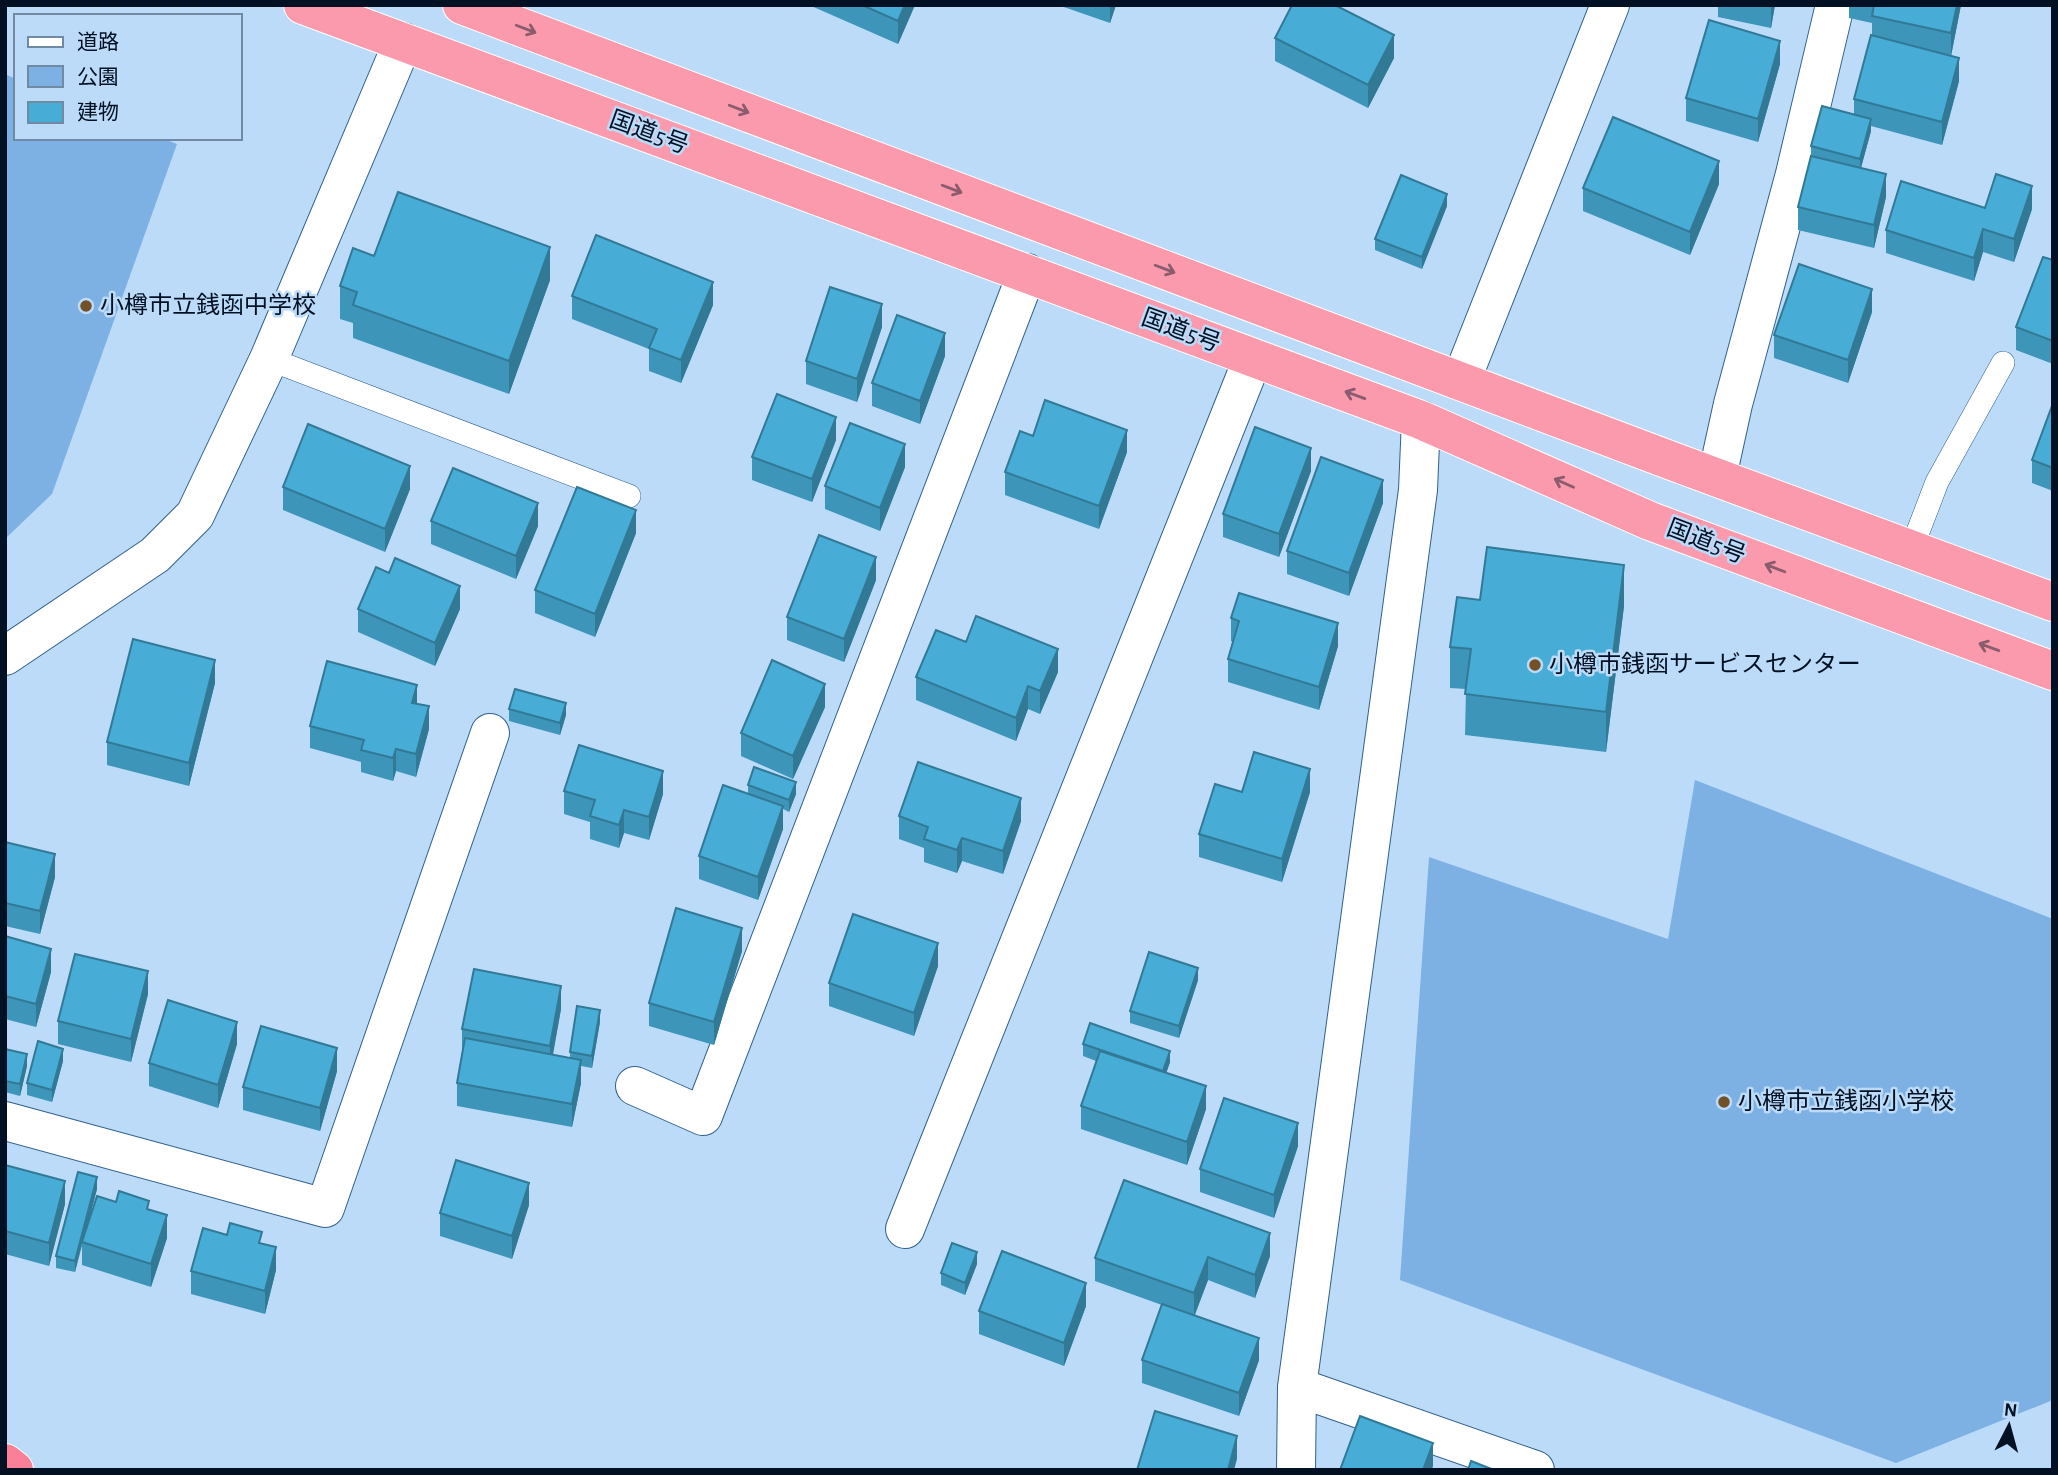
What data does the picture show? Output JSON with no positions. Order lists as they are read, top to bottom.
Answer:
{
  "streets": {
    "highway": ["国道5号"]
  },
  "places": ["小樽市立銭函中学校", "小樽市銭函サービスセンター", "小樽市立銭函小学校"],
  "legend": ["道路", "公園", "建物"],
  "north": "top"
}
